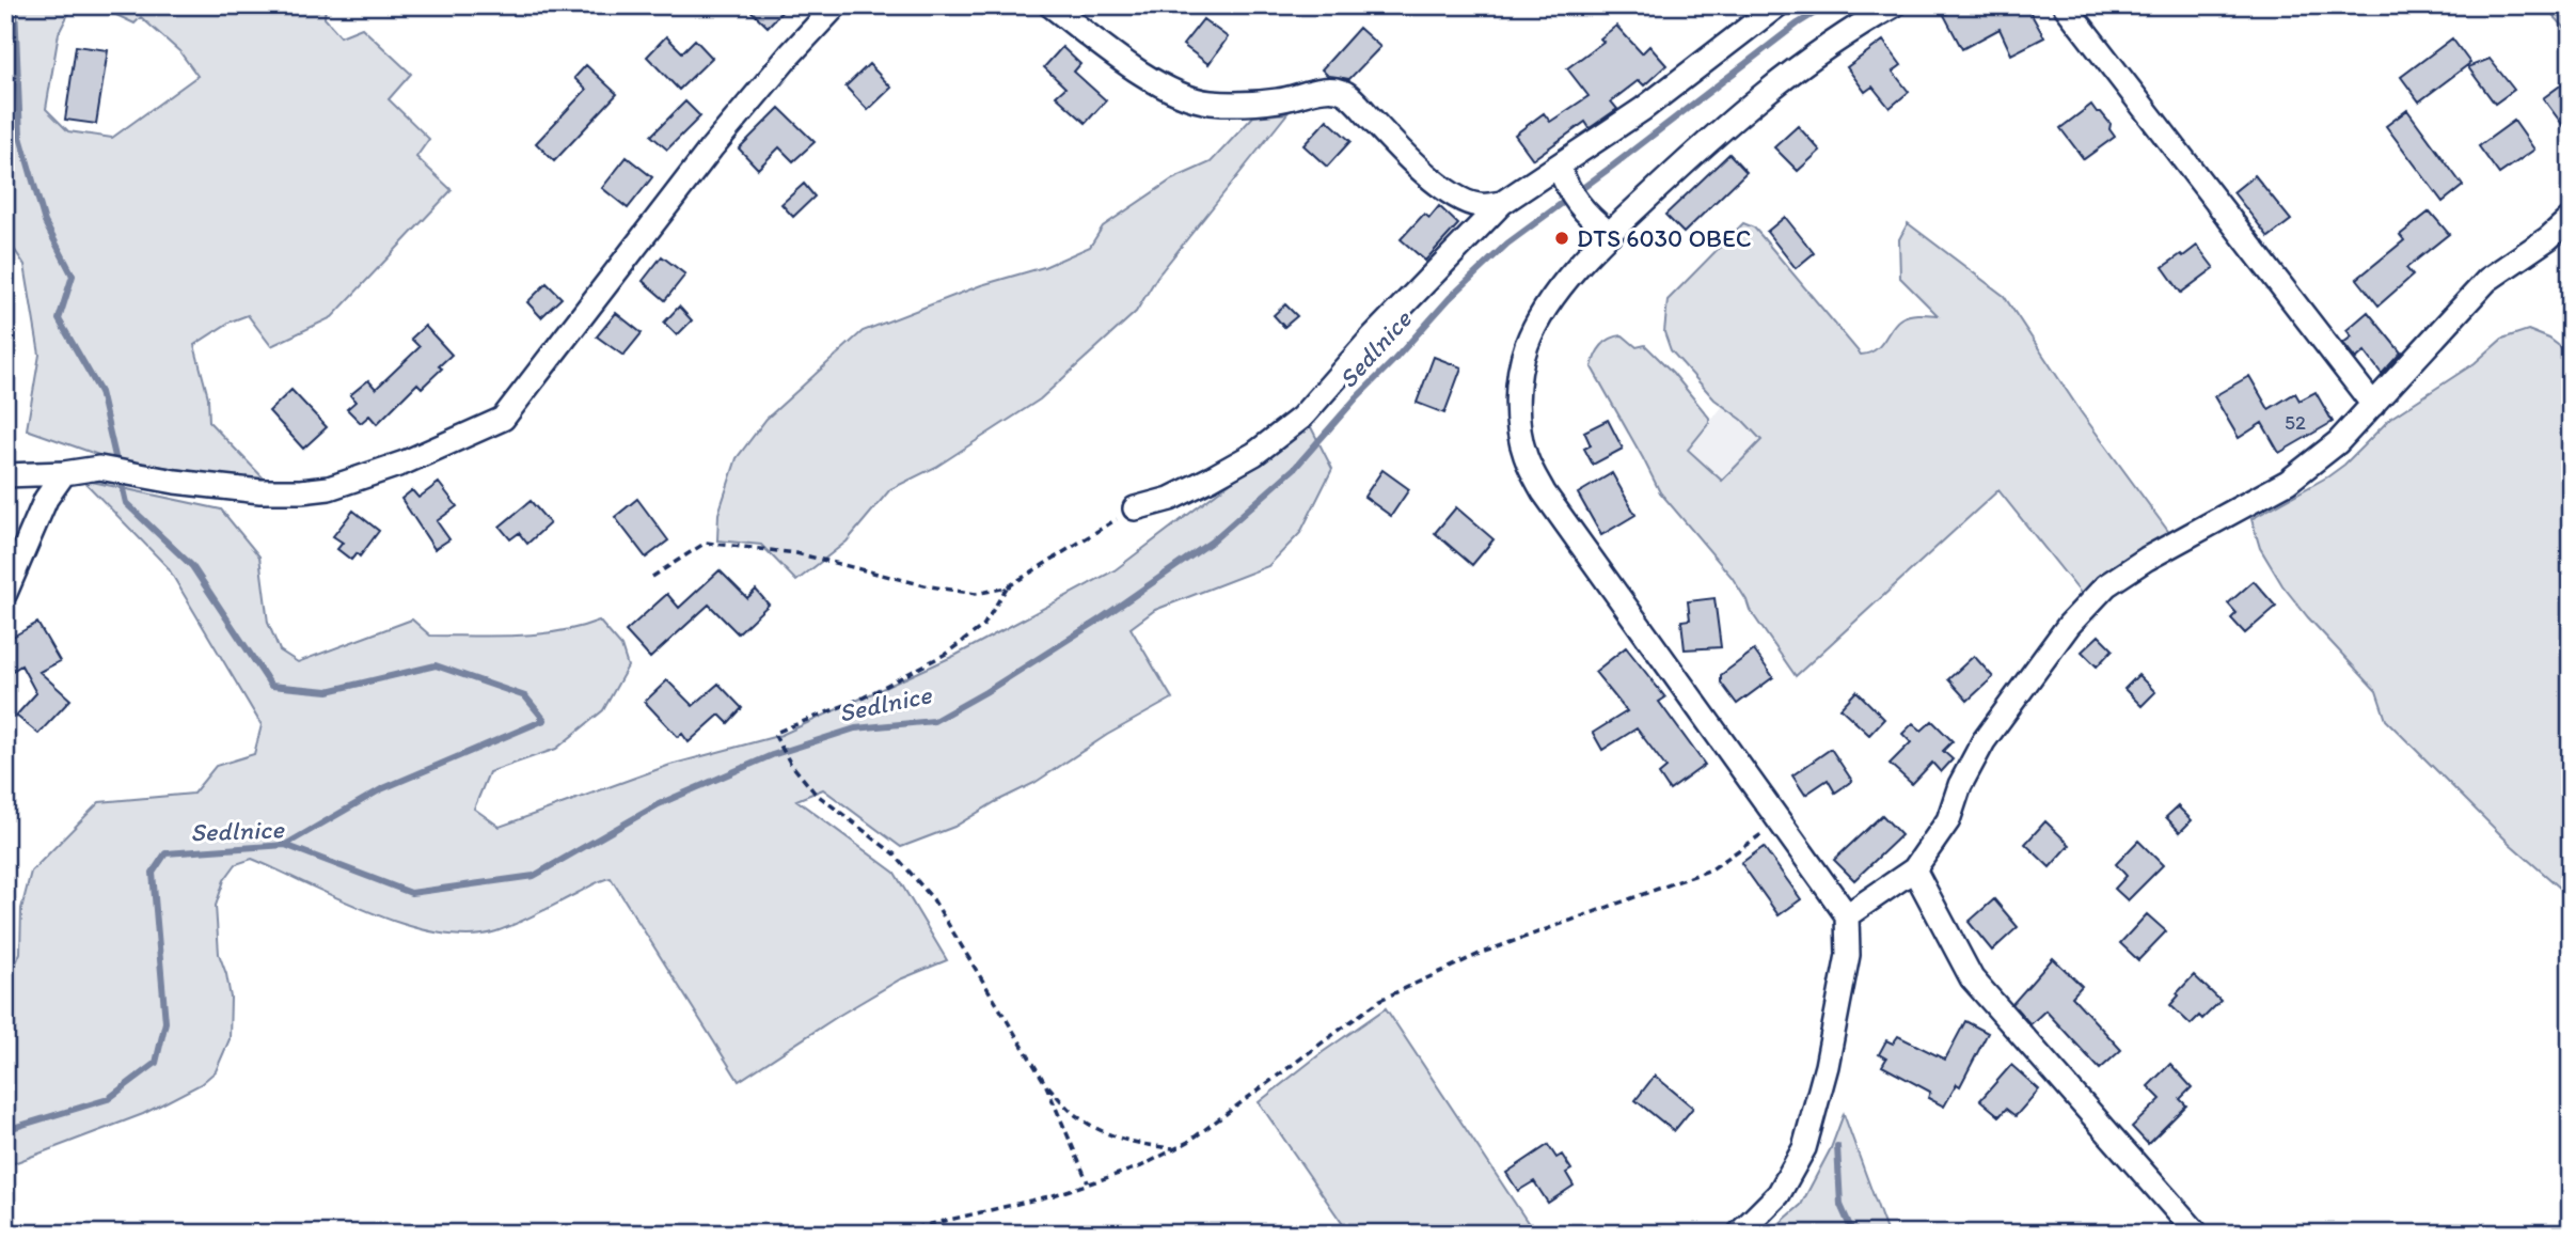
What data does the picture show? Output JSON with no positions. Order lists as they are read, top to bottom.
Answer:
{
  "water": ["Sedlnice"],
  "places": ["DTS 6030 OBEC"],
  "house_numbers": ["52"]
}
